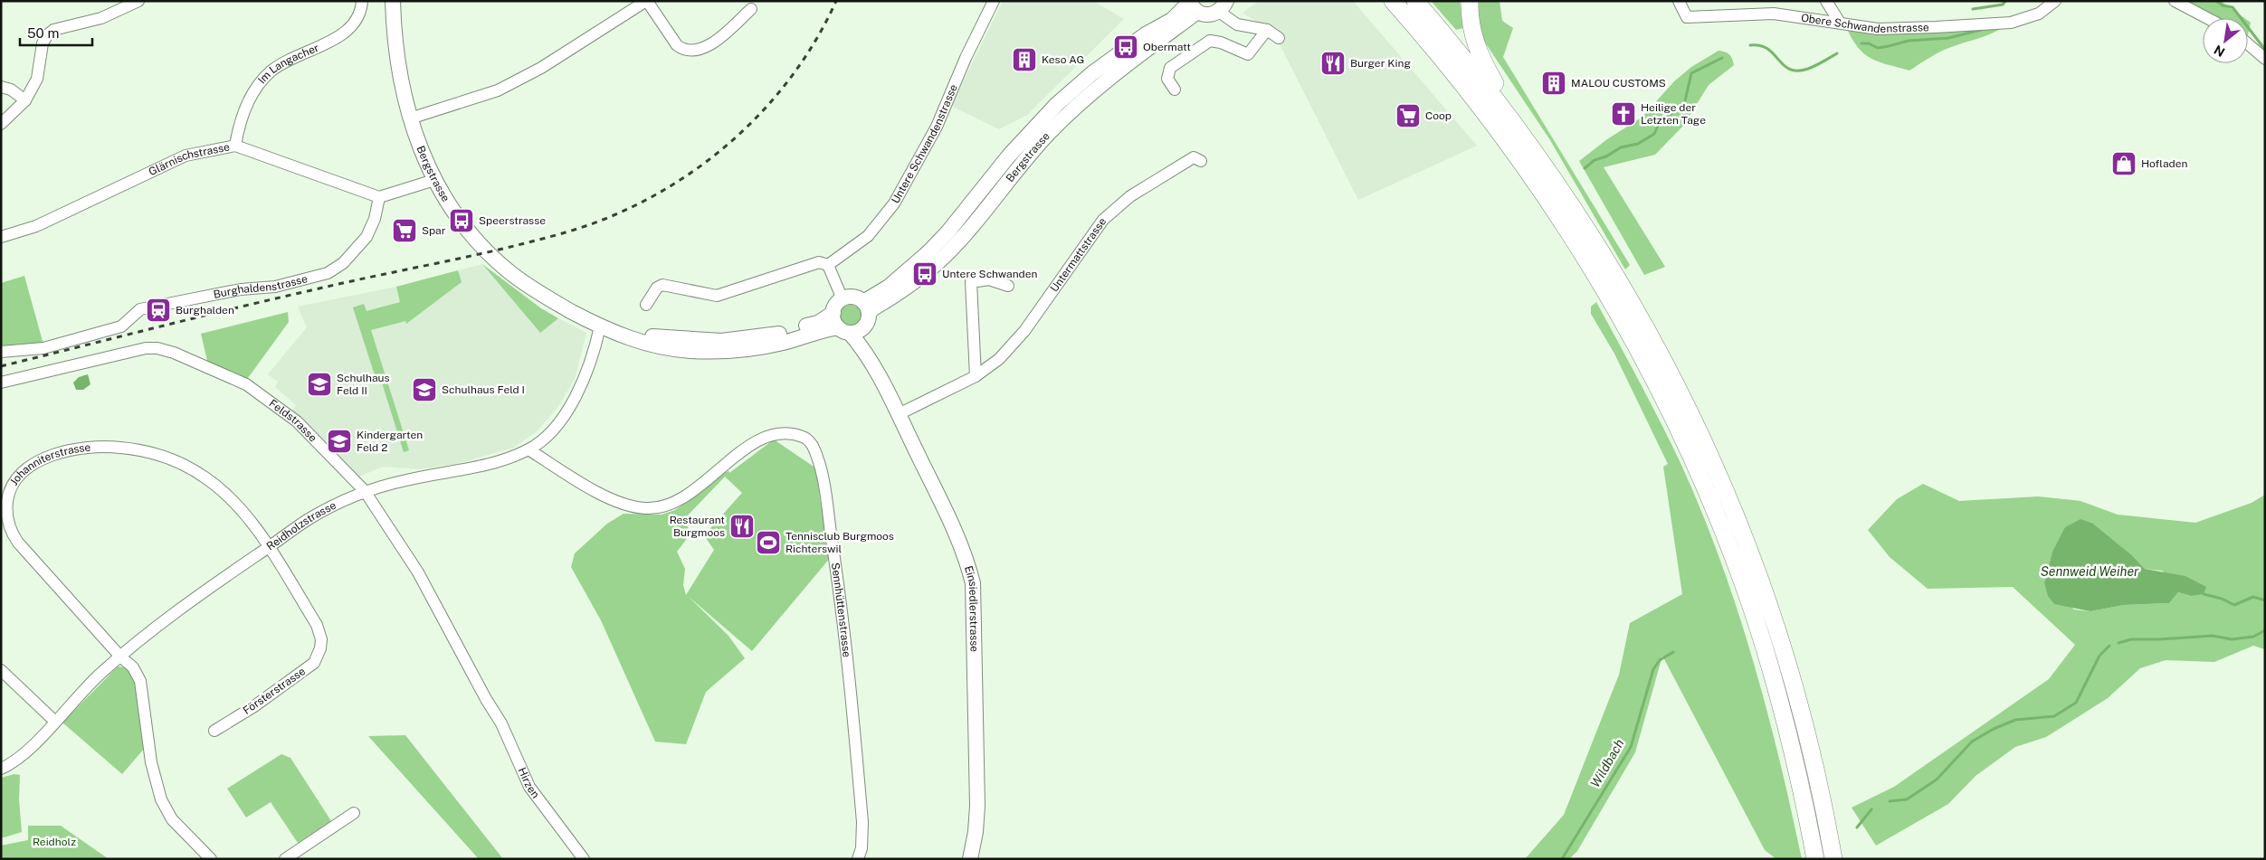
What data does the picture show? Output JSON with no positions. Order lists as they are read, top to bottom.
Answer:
{
  "streets": {
    "main road": ["Bergstrasse", "Einsiedlerstrasse"],
    "street": [
      "Obere Schwandenstrasse",
      "Im Langacher",
      "Untere Schwandenstrasse",
      "Glärnischstrasse",
      "Untermattstrasse",
      "Burghaldenstrasse",
      "Feldstrasse",
      "Johanniterstrasse",
      "Reidholzstrasse",
      "Sennhüttenstrasse",
      "Försterstrasse",
      "Hirzen"
    ]
  },
  "crossings": [
    ["Im Langacher", "Glärnischstrasse"],
    ["Bergstrasse", "Reidholzstrasse"],
    ["Bergstrasse", "Einsiedlerstrasse"],
    ["Glärnischstrasse", "Burghaldenstrasse"],
    ["Untermattstrasse", "Einsiedlerstrasse"],
    ["Feldstrasse", "Reidholzstrasse"],
    ["Feldstrasse", "Hirzen"],
    ["Johanniterstrasse", "Reidholzstrasse"],
    ["Johanniterstrasse", "Försterstrasse"],
    ["Reidholzstrasse", "Sennhüttenstrasse"],
    ["Reidholzstrasse", "Försterstrasse"]
  ],
  "water": ["Sennweid Weiher", "Wildbach"],
  "parks": ["Reidholz"],
  "places": {
    "bus stop": ["Obermatt", "Speerstrasse", "Untere Schwanden"],
    "building": ["Keso AG", "MALOU CUSTOMS"],
    "restaurant": ["Burger King", "Restaurant Burgmoos"],
    "church": ["Heilige der Letzten Tage"],
    "supermarket": ["Coop", "Spar"],
    "shop": ["Hofladen"],
    "station": ["Burghalden"],
    "school or university": ["Schulhaus Feld II", "Schulhaus Feld I", "Kindergarten Feld 2"],
    "sports": ["Tennisclub Burgmoos Richterswil"]
  },
  "scale_bar": "50 m",
  "north": "bottom left"
}
